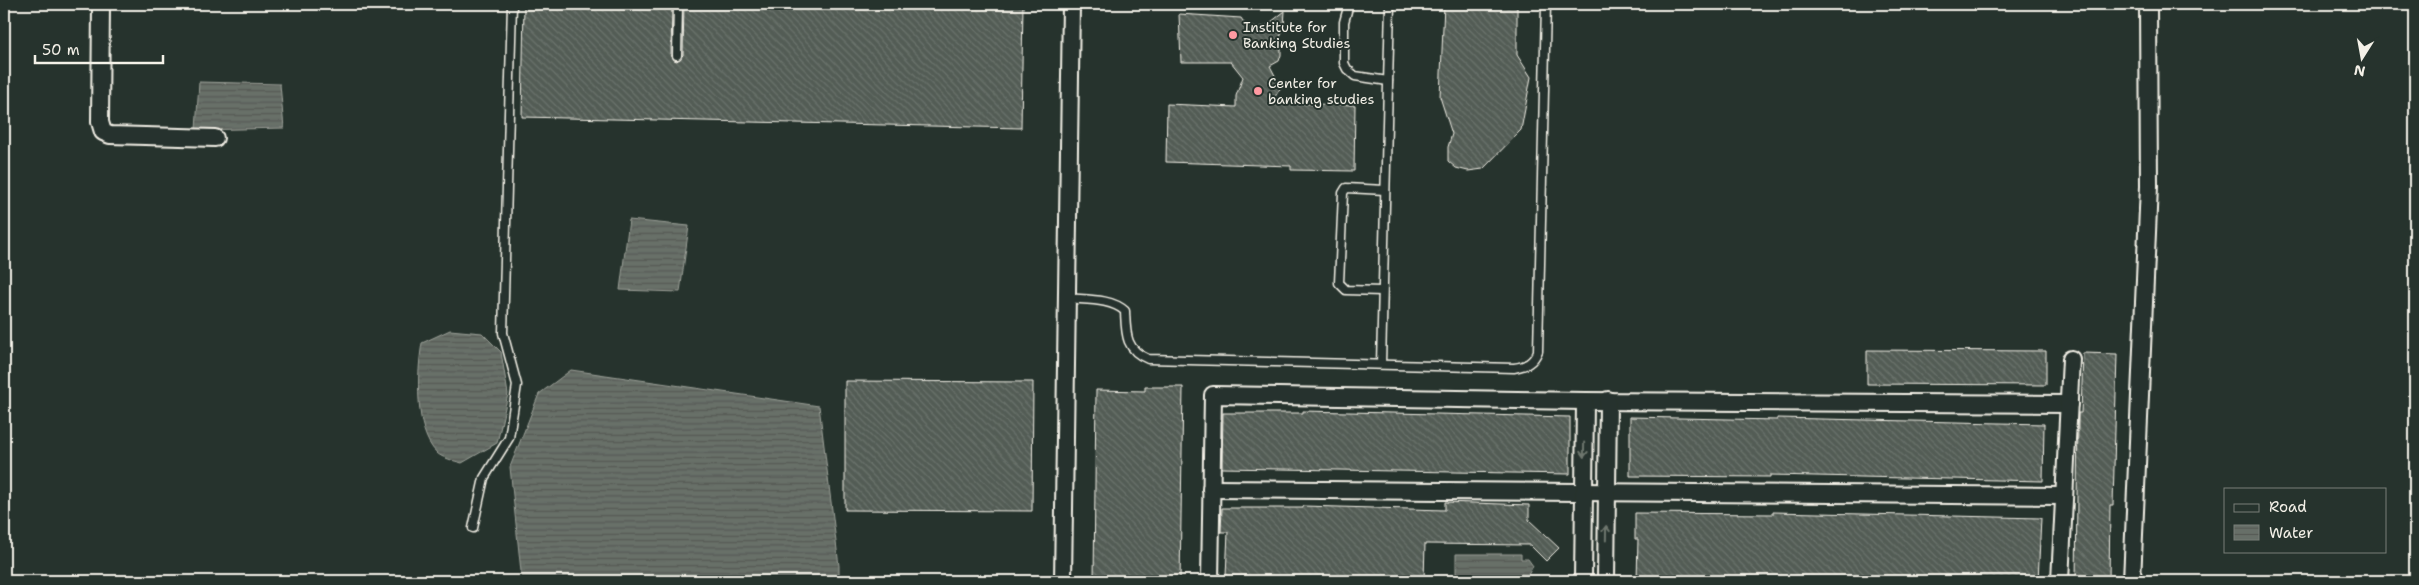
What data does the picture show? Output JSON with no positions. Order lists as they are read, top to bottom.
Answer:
{
  "places": ["Institute for Banking Studies", "Center for banking studies"],
  "legend": ["Road", "Water"],
  "scale_bar": "50 m",
  "north": "bottom"
}
